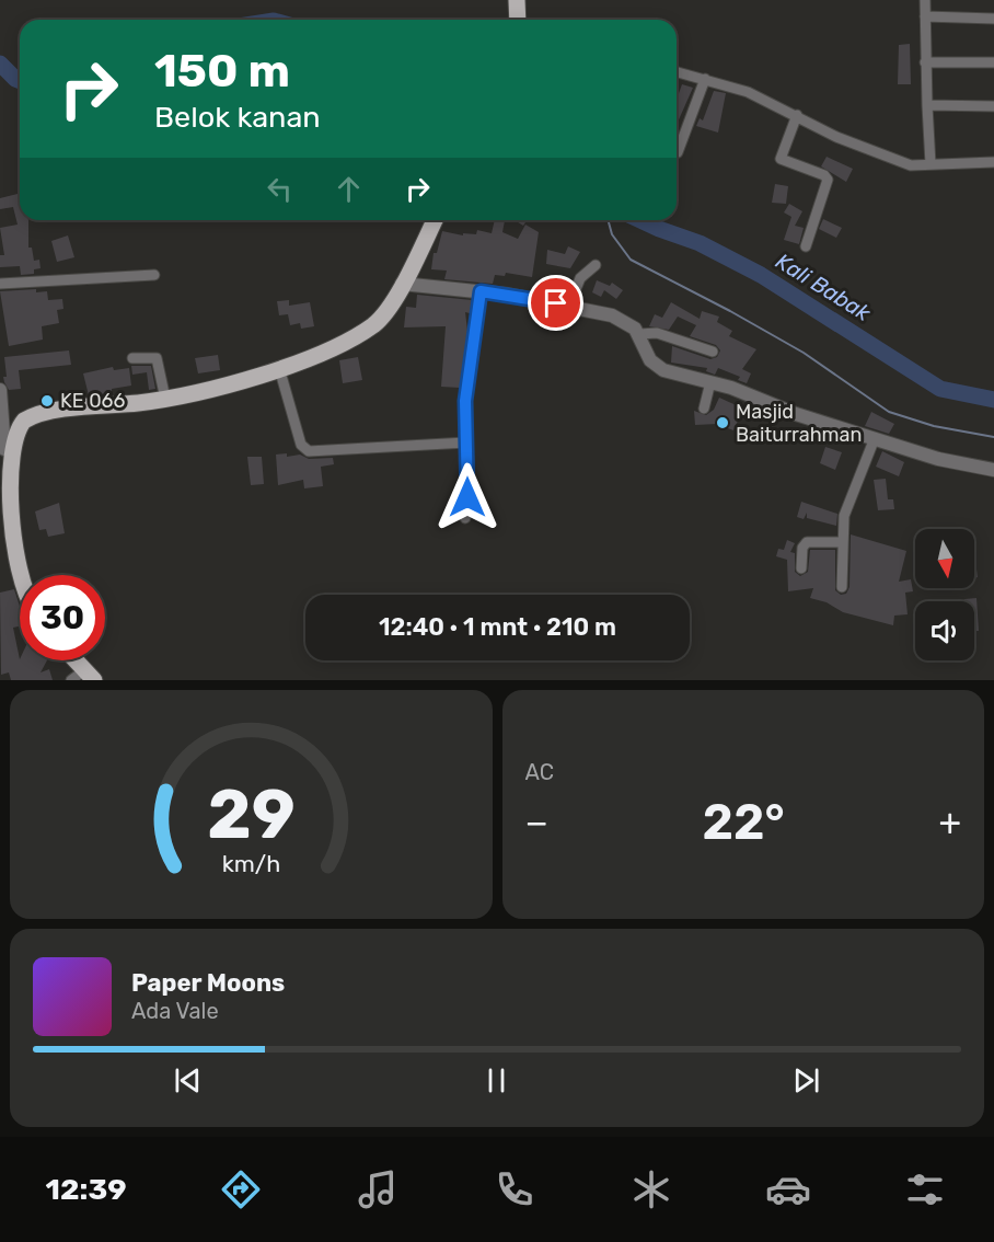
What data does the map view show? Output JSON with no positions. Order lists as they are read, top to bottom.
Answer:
{
  "water": ["Kali Babak"],
  "places": ["KE 066", "Masjid Baiturrahman"],
  "north": "bottom",
  "page": {
    "turn": ["150 m", "Belok kanan"],
    "limit": "30",
    "trip": "12:40 · 1 mnt · 210 m",
    "tile": "AC",
    "heat": ["−", "22°", "+"],
    "song": ["Paper Moons", "Ada Vale"],
    "tabs": "12:39",
    "gauge": ["29", "km/h"]
  }
}
